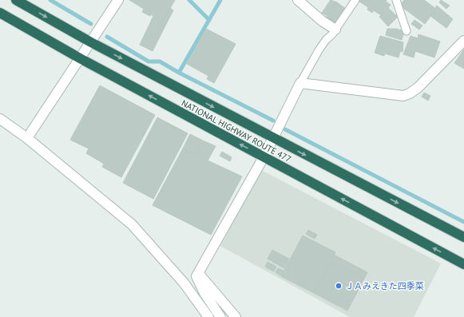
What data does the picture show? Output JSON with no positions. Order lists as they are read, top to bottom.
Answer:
{
  "streets": {
    "highway": ["NATIONAL HIGHWAY ROUTE 477"]
  },
  "places": ["ＪＡみえきた四季菜"]
}
